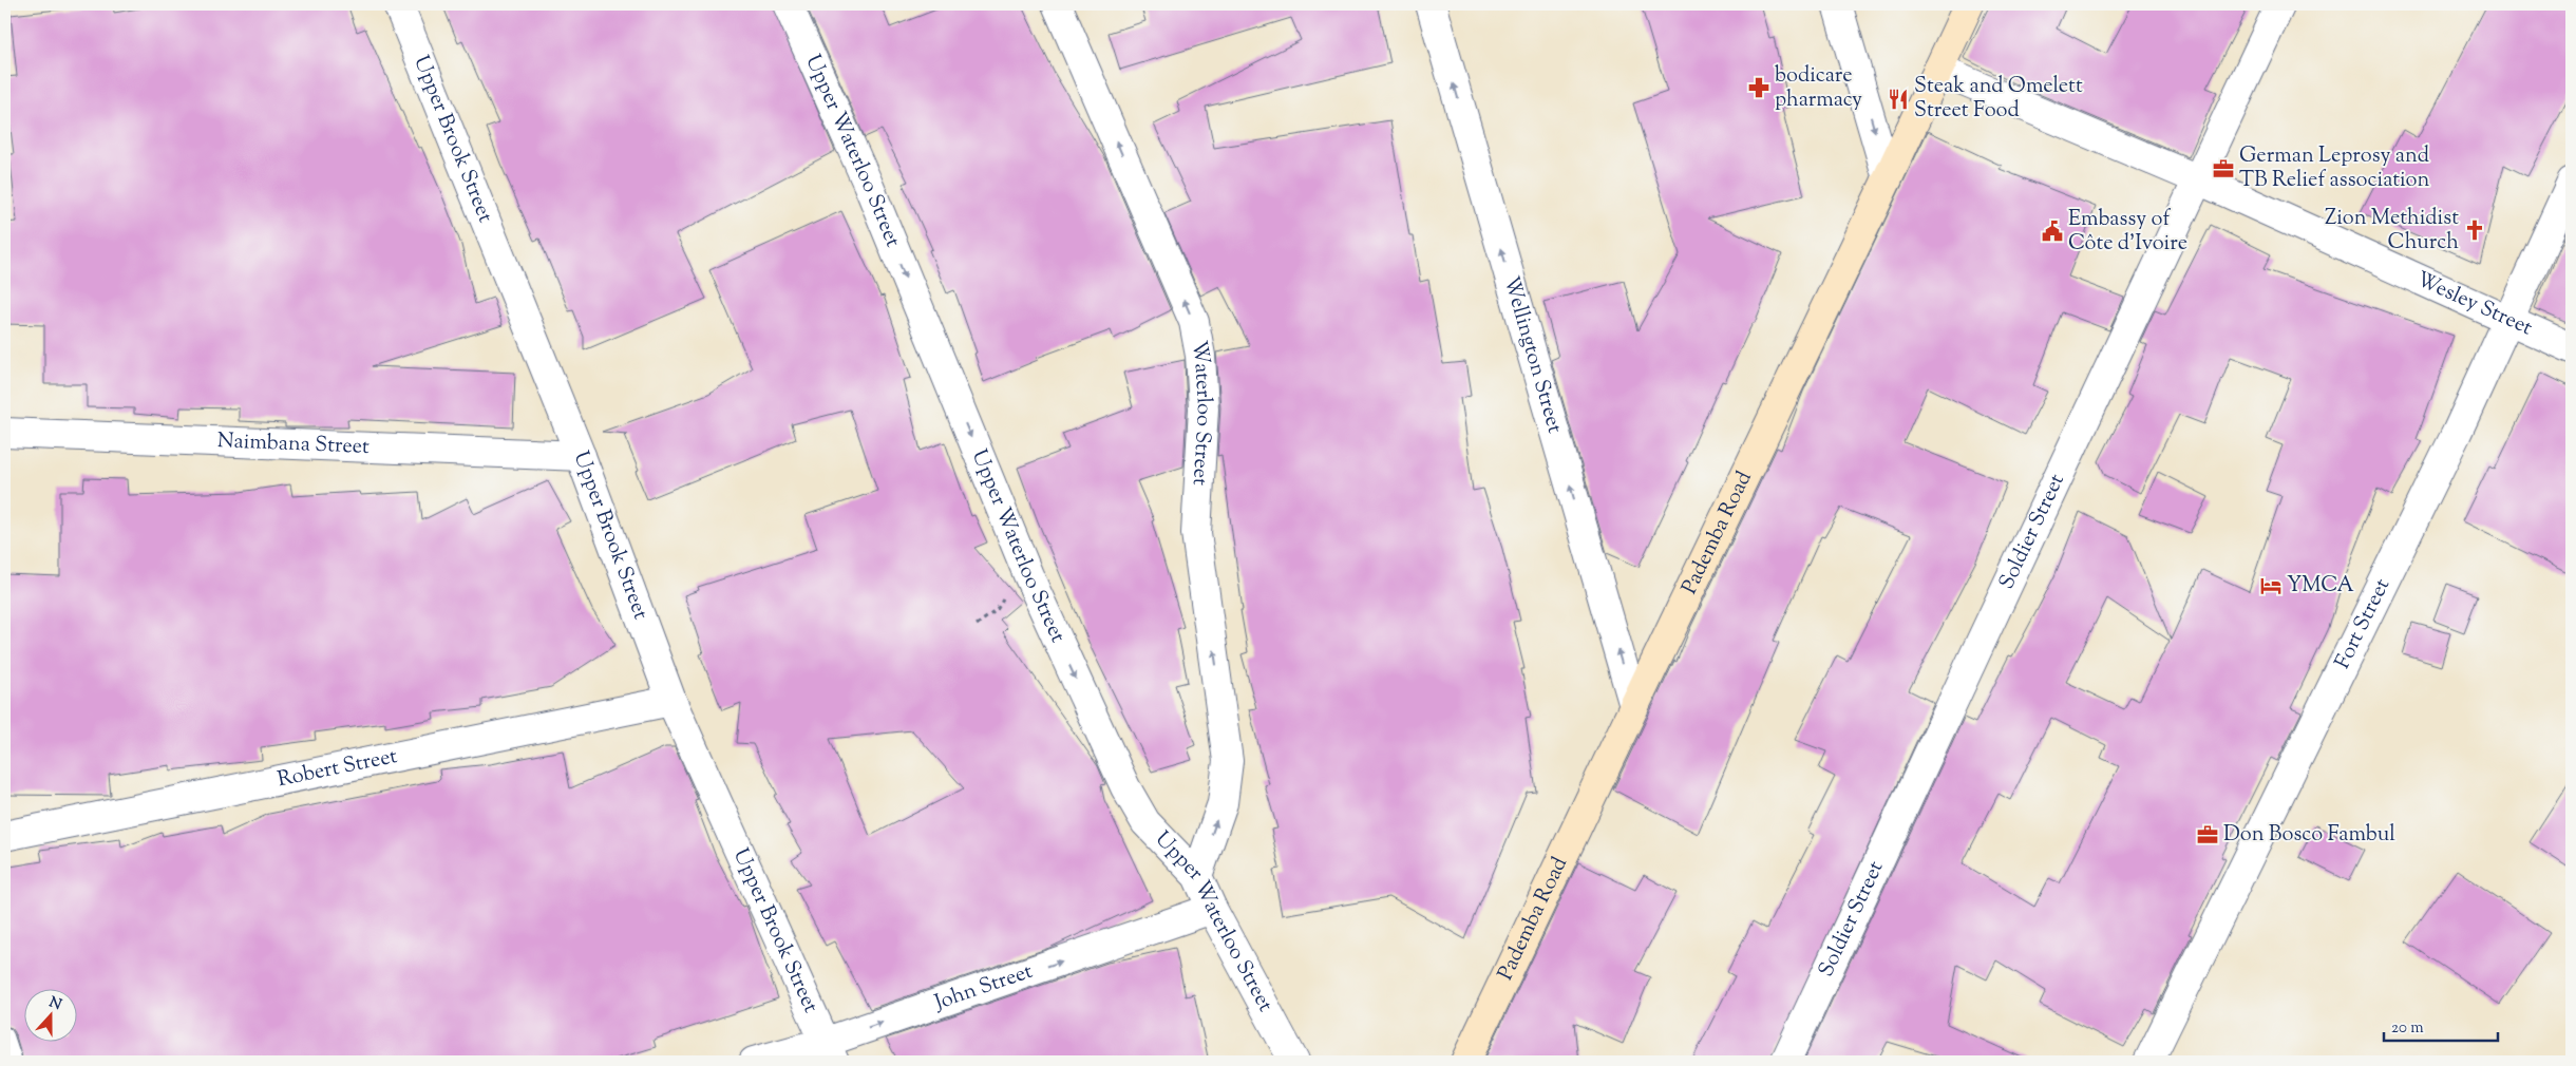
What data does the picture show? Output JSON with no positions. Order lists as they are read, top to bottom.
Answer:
{
  "streets": {
    "main road": ["Pademba Road"],
    "street": [
      "Upper Brook Street",
      "Upper Waterloo Street",
      "Wesley Street",
      "Wellington Street",
      "Waterloo Street",
      "Naimbana Street",
      "Soldier Street",
      "Fort Street",
      "Robert Street",
      "John Street"
    ]
  },
  "crossings": [
    ["Upper Brook Street", "Naimbana Street"],
    ["Upper Brook Street", "Robert Street"],
    ["Upper Brook Street", "John Street"],
    ["Upper Waterloo Street", "Waterloo Street"],
    ["Upper Waterloo Street", "John Street"],
    ["Wesley Street", "Soldier Street"],
    ["Wesley Street", "Pademba Road"],
    ["Wesley Street", "Fort Street"],
    ["Wellington Street", "Pademba Road"]
  ],
  "one_way": [
    "Upper Waterloo Street",
    "Wellington Street",
    "Waterloo Street",
    "John Street"
  ],
  "places": {
    "pharmacy": ["bodicare pharmacy"],
    "restaurant": ["Steak and Omelett Street Food"],
    "office": ["German Leprosy and TB Relief association", "Don Bosco Fambul"],
    "church": ["Zion Methidist Church"],
    "public building": ["Embassy of Côte d'Ivoire"],
    "hotel": ["YMCA"]
  },
  "scale_bar": "20 m",
  "north": "top"
}
